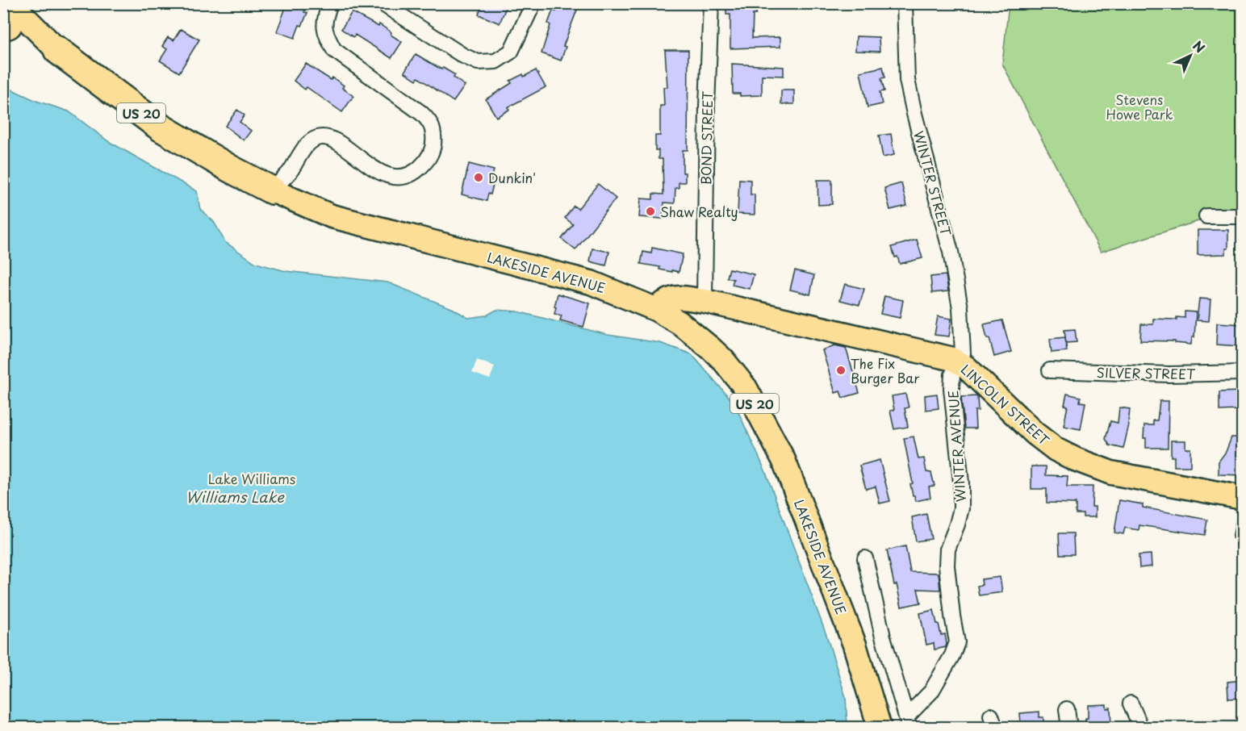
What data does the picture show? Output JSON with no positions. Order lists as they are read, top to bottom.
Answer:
{
  "streets": {
    "highway": ["US 20", "LAKESIDE AVENUE"],
    "main road": ["LINCOLN STREET"],
    "street": [
      "BOND STREET",
      "WINTER STREET",
      "SILVER STREET",
      "WINTER AVENUE"
    ]
  },
  "crossings": [
    ["BOND STREET", "LINCOLN STREET"],
    ["WINTER STREET", "LINCOLN STREET"],
    ["WINTER STREET", "WINTER AVENUE"],
    ["LAKESIDE AVENUE", "LINCOLN STREET"],
    ["LINCOLN STREET", "WINTER AVENUE"]
  ],
  "water": ["Williams Lake"],
  "parks": ["Stevens Howe Park", "Lake Williams"],
  "places": ["Dunkin'", "Shaw Realty", "The Fix Burger Bar"],
  "north": "top right"
}
